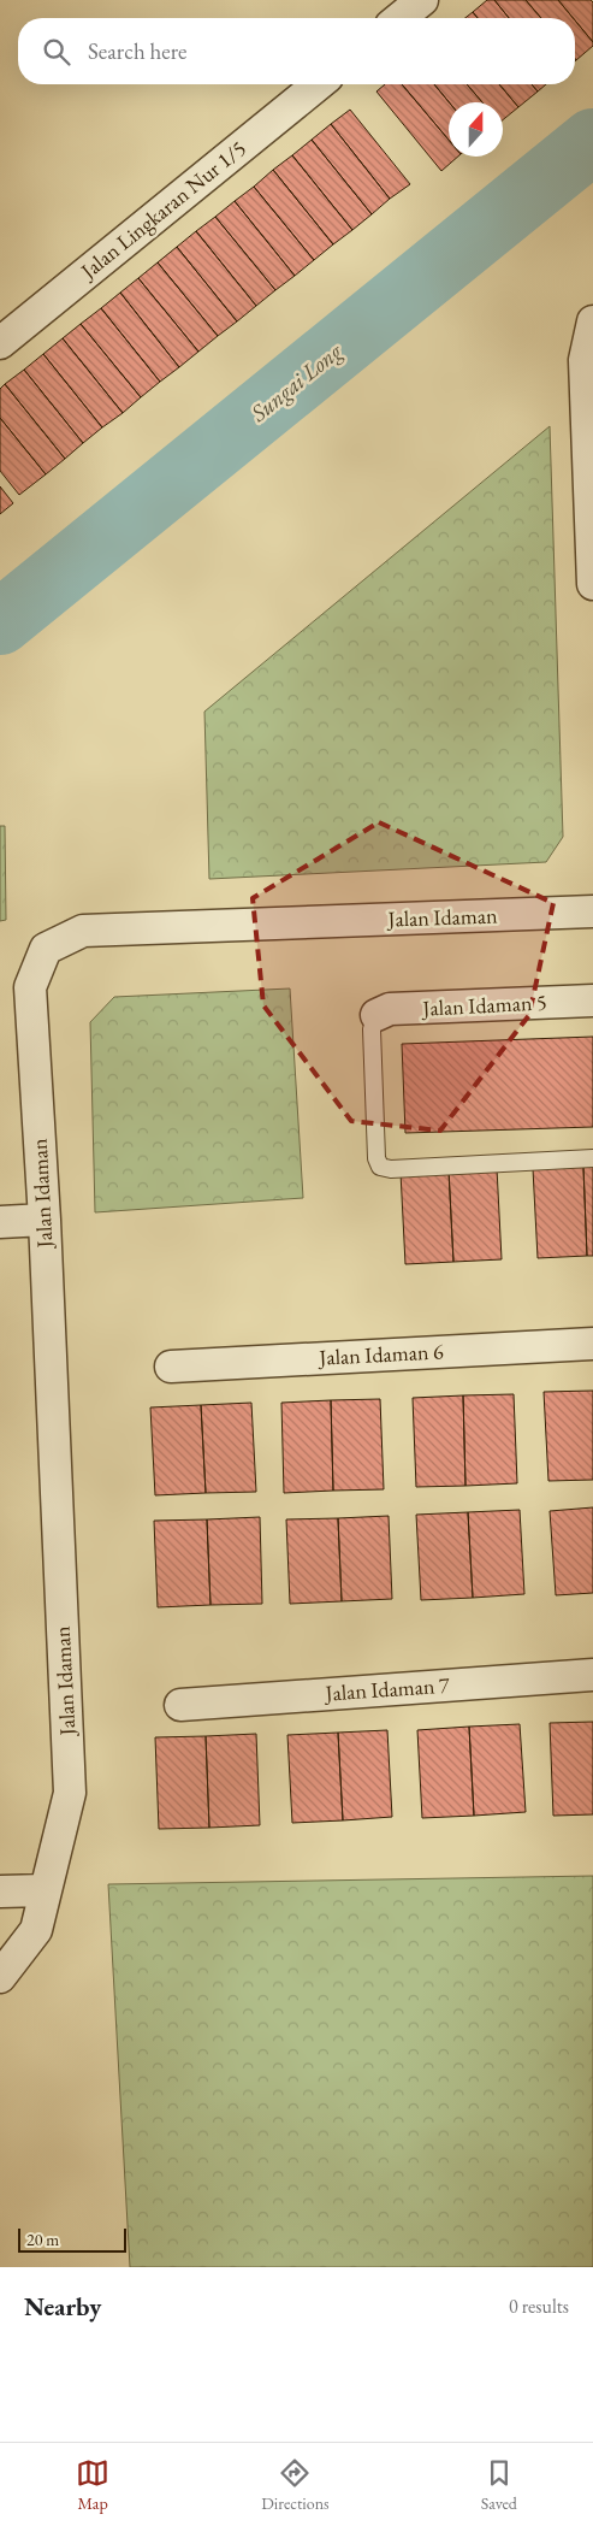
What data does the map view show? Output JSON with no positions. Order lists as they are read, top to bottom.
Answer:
{
  "streets": {
    "street": [
      "Jalan Lingkaran Nur 1/5",
      "Jalan Idaman",
      "Jalan Idaman 5",
      "Jalan Idaman 6",
      "Jalan Idaman 7"
    ]
  },
  "water": ["Sungai Long"],
  "scale_bar": "20 m",
  "north": "top",
  "page": {
    "search": "Search here",
    "scale": "20 m",
    "heading": ["Nearby", "0 results"],
    "nav": ["Map", "Directions", "Saved"]
  }
}
